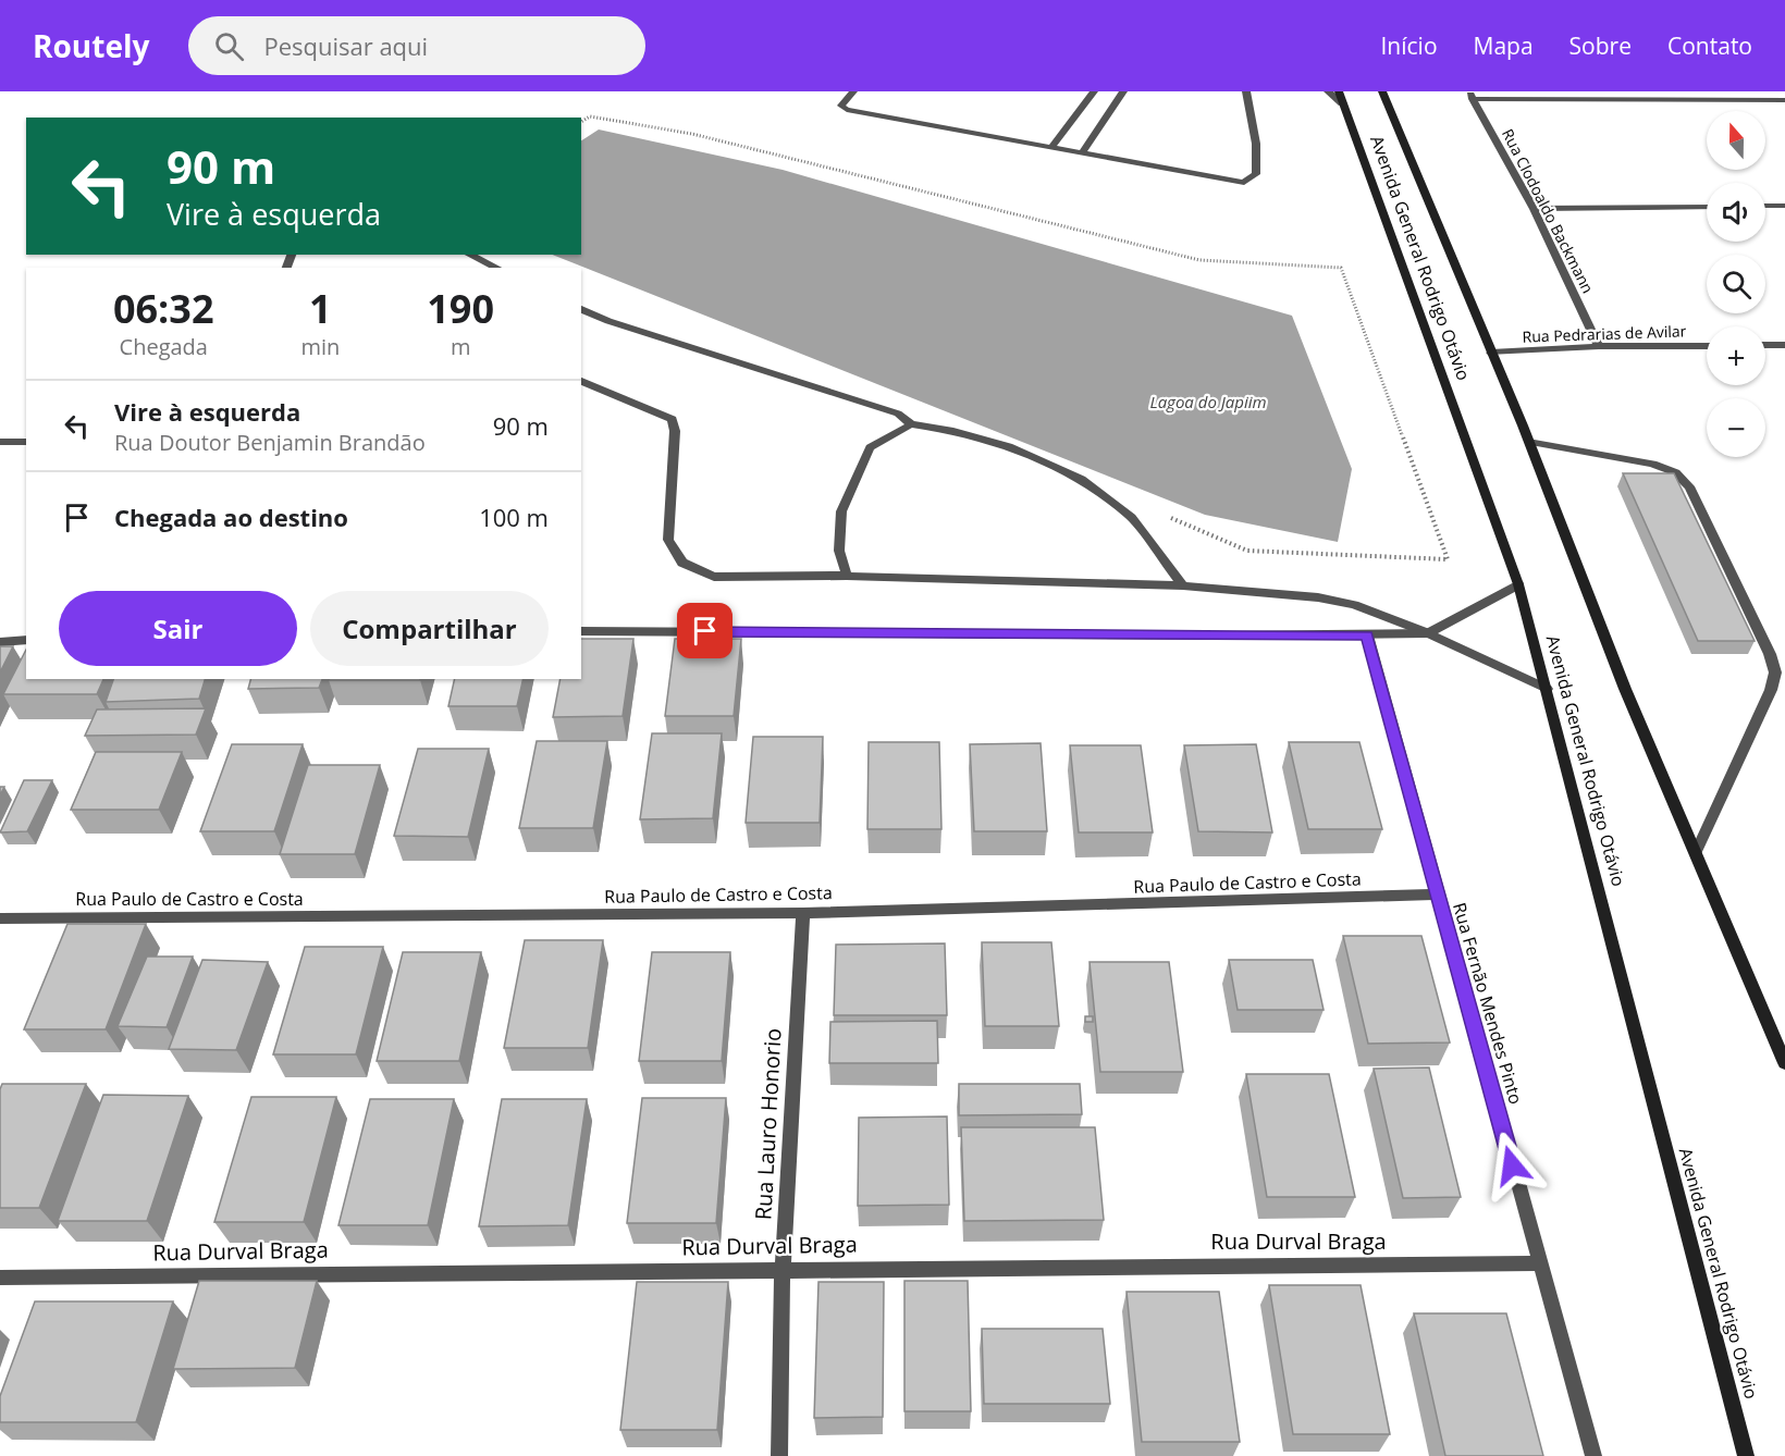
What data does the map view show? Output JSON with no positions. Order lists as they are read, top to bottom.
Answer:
{
  "streets": {
    "main road": ["Avenida General Rodrigo Otávio"],
    "street": [
      "Rua Clodoaldo Backmann",
      "Rua Pedrarias de Avilar",
      "Rua Paulo de Castro e Costa",
      "Rua Fernão Mendes Pinto",
      "Rua Lauro Honorio",
      "Rua Durval Braga"
    ]
  },
  "crossings": [
    ["Rua Clodoaldo Backmann", "Rua Pedrarias de Avilar"],
    ["Avenida General Rodrigo Otávio", "Rua Pedrarias de Avilar"],
    ["Rua Paulo de Castro e Costa", "Rua Fernão Mendes Pinto"],
    ["Rua Paulo de Castro e Costa", "Rua Lauro Honorio"],
    ["Rua Fernão Mendes Pinto", "Rua Durval Braga"],
    ["Rua Lauro Honorio", "Rua Durval Braga"]
  ],
  "water": ["Lagoa do Japiim"],
  "north": "top",
  "page": {
    "header": "Routely",
    "search": "Pesquisar aqui",
    "nav": [
      "Início",
      "Mapa",
      "Sobre",
      "Contato"
    ],
    "map_buttons": ["+", "−"],
    "turn": ["90 m", "Vire à esquerda"],
    "eta": [
      "06:32",
      "Chegada",
      "1",
      "min",
      "190",
      "m"
    ],
    "list": [
      {
        "name": "Vire à esquerda",
        "note": "Rua Doutor Benjamin Brandão",
        "value": "90 m"
      },
      {
        "name": "Chegada ao destino",
        "value": "100 m"
      }
    ],
    "buttons": ["Sair", "Compartilhar"]
  }
}
